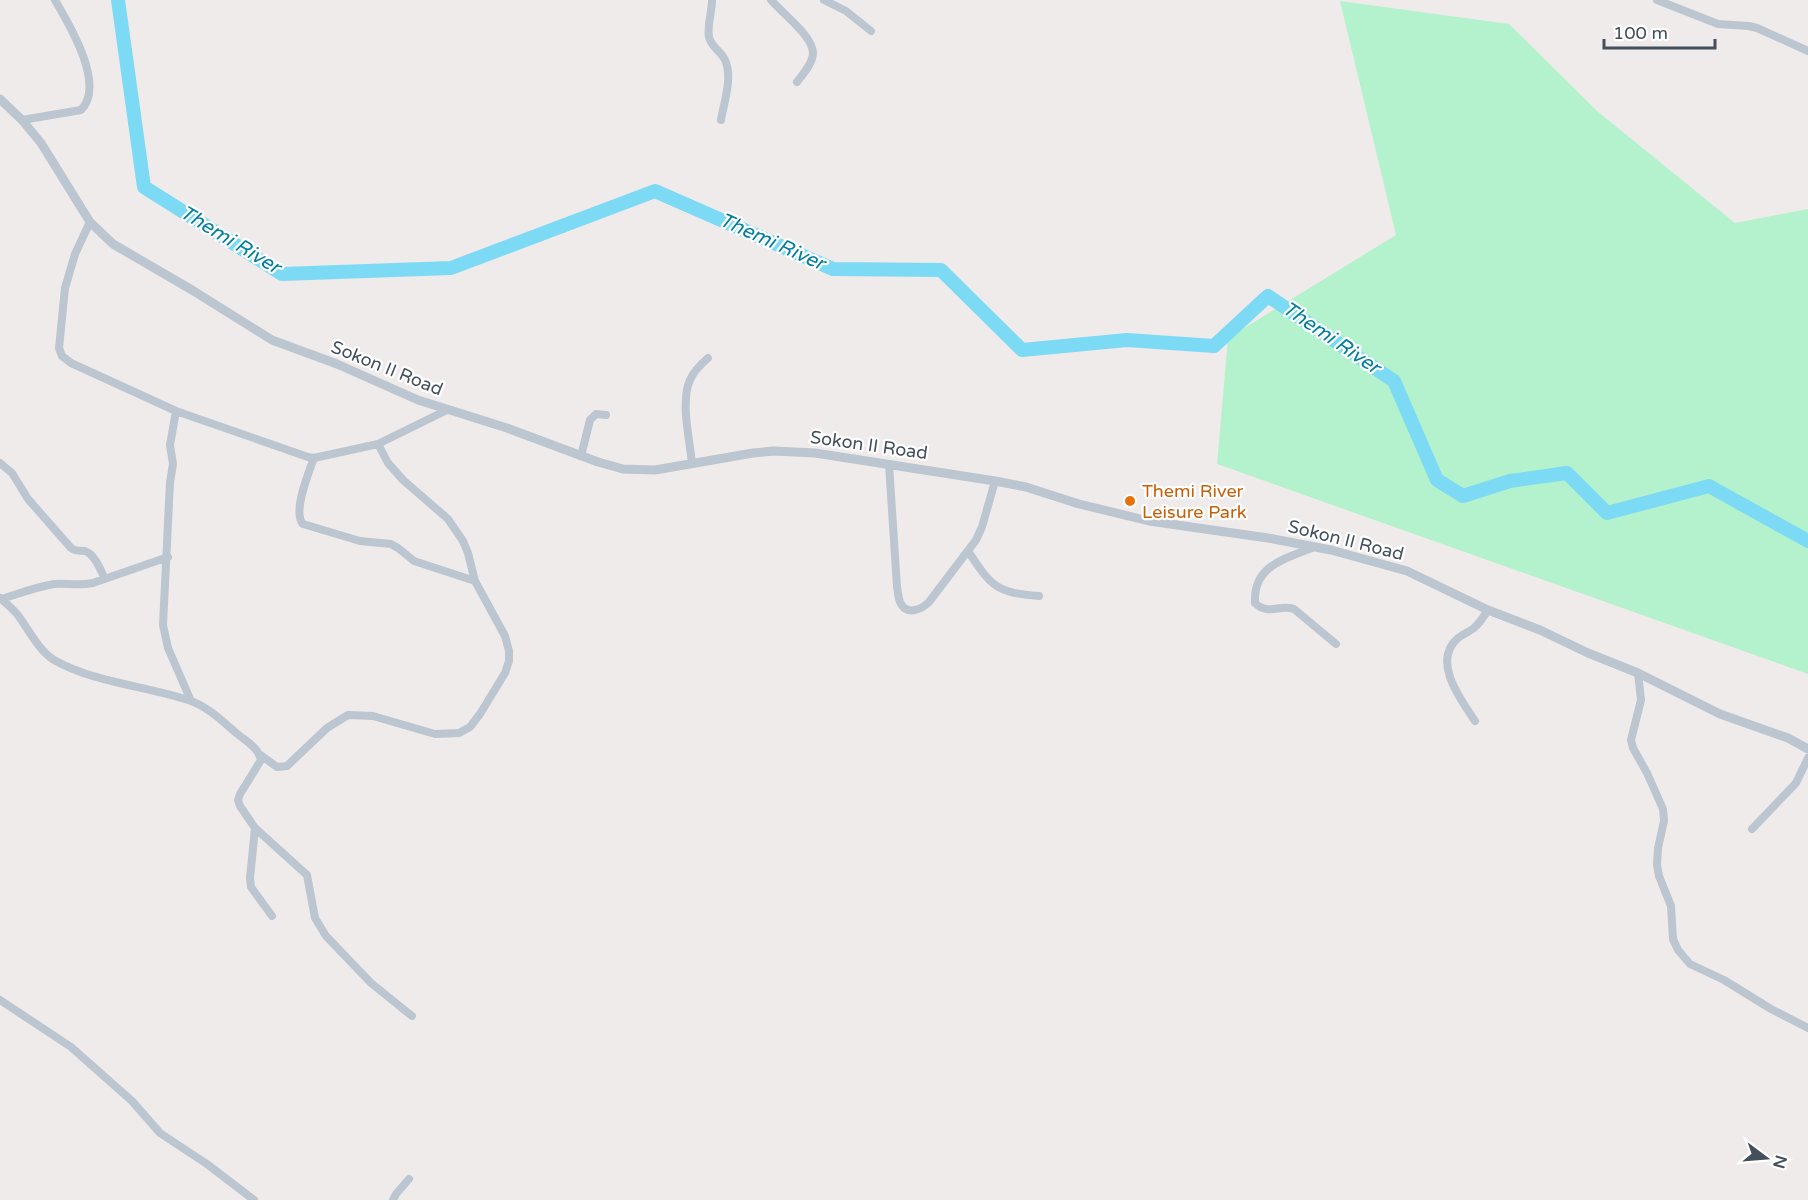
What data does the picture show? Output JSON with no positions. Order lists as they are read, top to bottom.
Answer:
{
  "streets": {
    "street": ["Sokon II Road"]
  },
  "water": ["Themi River"],
  "places": ["Themi River Leisure Park"],
  "scale_bar": "100 m",
  "north": "right"
}
